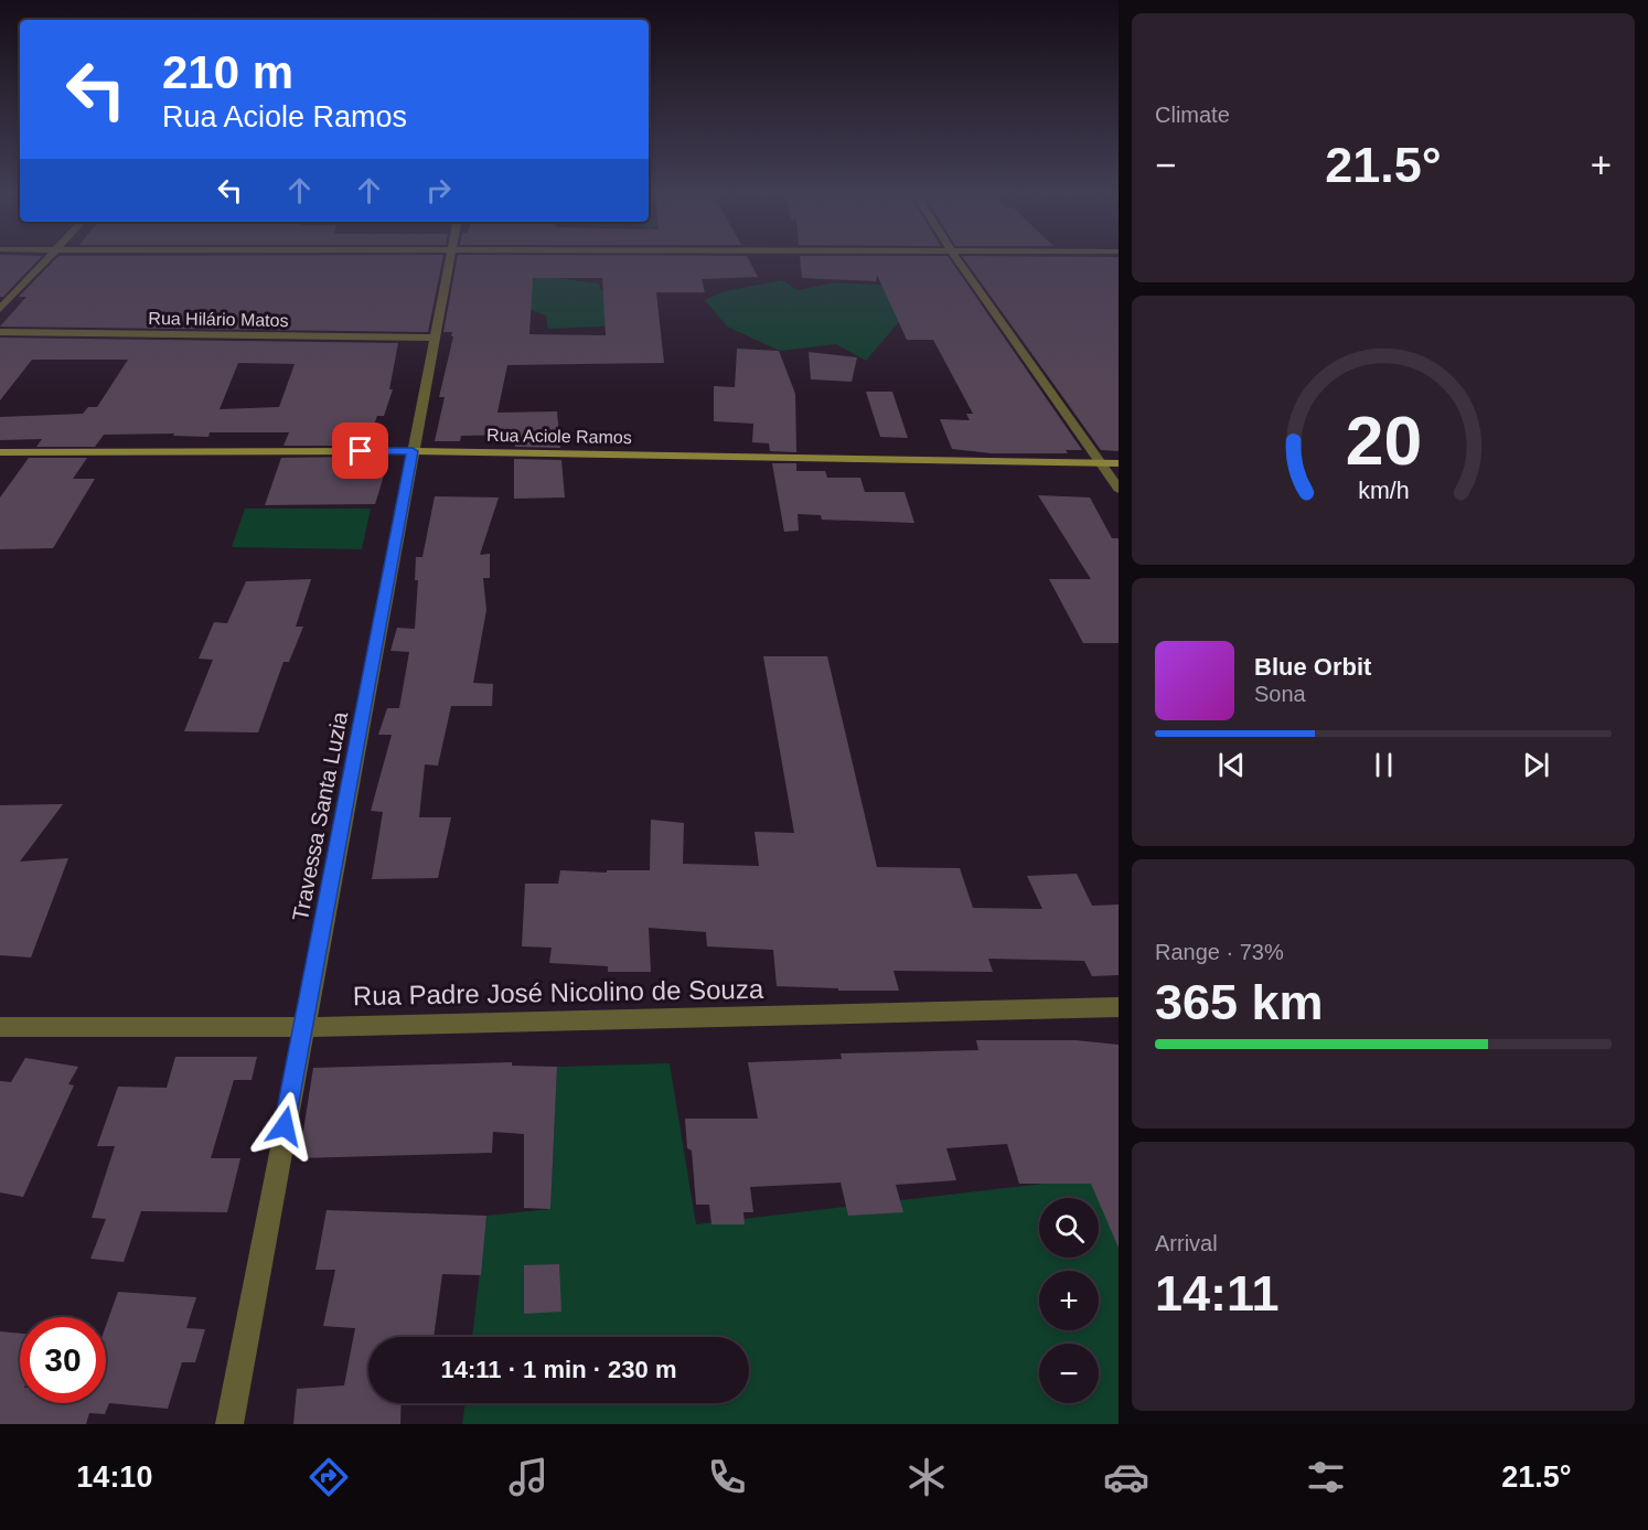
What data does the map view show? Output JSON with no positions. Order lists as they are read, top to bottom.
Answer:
{
  "streets": {
    "street": [
      "Rua Hilário Matos",
      "Rua Aciole Ramos",
      "Travessa Santa Luzia",
      "Rua Padre José Nicolino de Souza"
    ]
  },
  "crossings": [
    ["Rua Hilário Matos", "Travessa Santa Luzia"],
    ["Rua Aciole Ramos", "Travessa Santa Luzia"],
    ["Travessa Santa Luzia", "Rua Padre José Nicolino de Souza"]
  ],
  "page": {
    "tile": [
      "Climate",
      ["Range · 73%", "365 km"],
      ["Arrival", "14:11"]
    ],
    "turn": ["210 m", "Rua Aciole Ramos"],
    "heat": ["−", "21.5°", "+"],
    "song": ["Blue Orbit", "Sona"],
    "map_buttons": ["+", "−"],
    "limit": "30",
    "trip": "14:11 · 1 min · 230 m",
    "tabs": ["14:10", "21.5°"],
    "gauge": ["20", "km/h"]
  }
}
